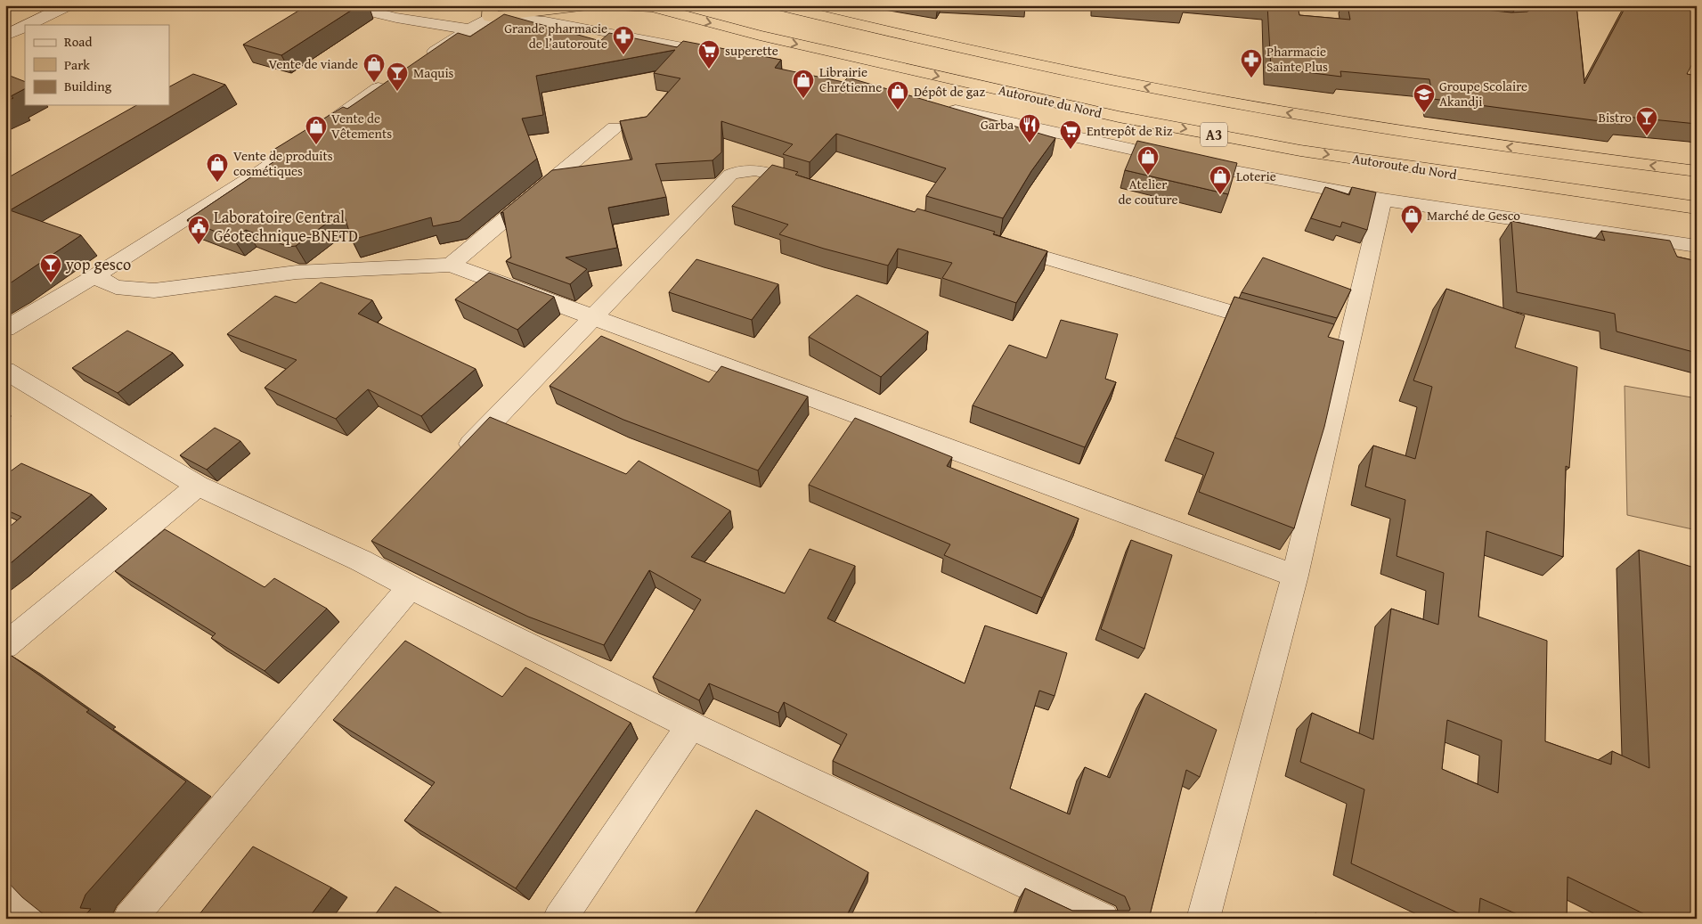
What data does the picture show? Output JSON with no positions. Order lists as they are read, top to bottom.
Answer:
{
  "streets": {
    "highway": ["Autoroute du Nord", "A3"]
  },
  "places": {
    "pharmacy": ["Grande pharmacie de l’autoroute", "Pharmacie Sainte Plus"],
    "supermarket": ["superette", "Entrepôt de Riz"],
    "shop": [
      "Vente de viande",
      "Librairie Chrétienne",
      "Dépôt de gaz",
      "Vente de Vêtements",
      "Atelier de couture",
      "Vente de produits cosmétiques",
      "Loterie",
      "Marché de Gesco"
    ],
    "bar": ["Maquis", "Bistro", "yop gesco"],
    "school or university": ["Groupe Scolaire Akandji"],
    "restaurant": ["Garba"],
    "public building": ["Laboratoire Central Géotechnique-BNETD"]
  },
  "legend": ["Road", "Park", "Building"]
}
